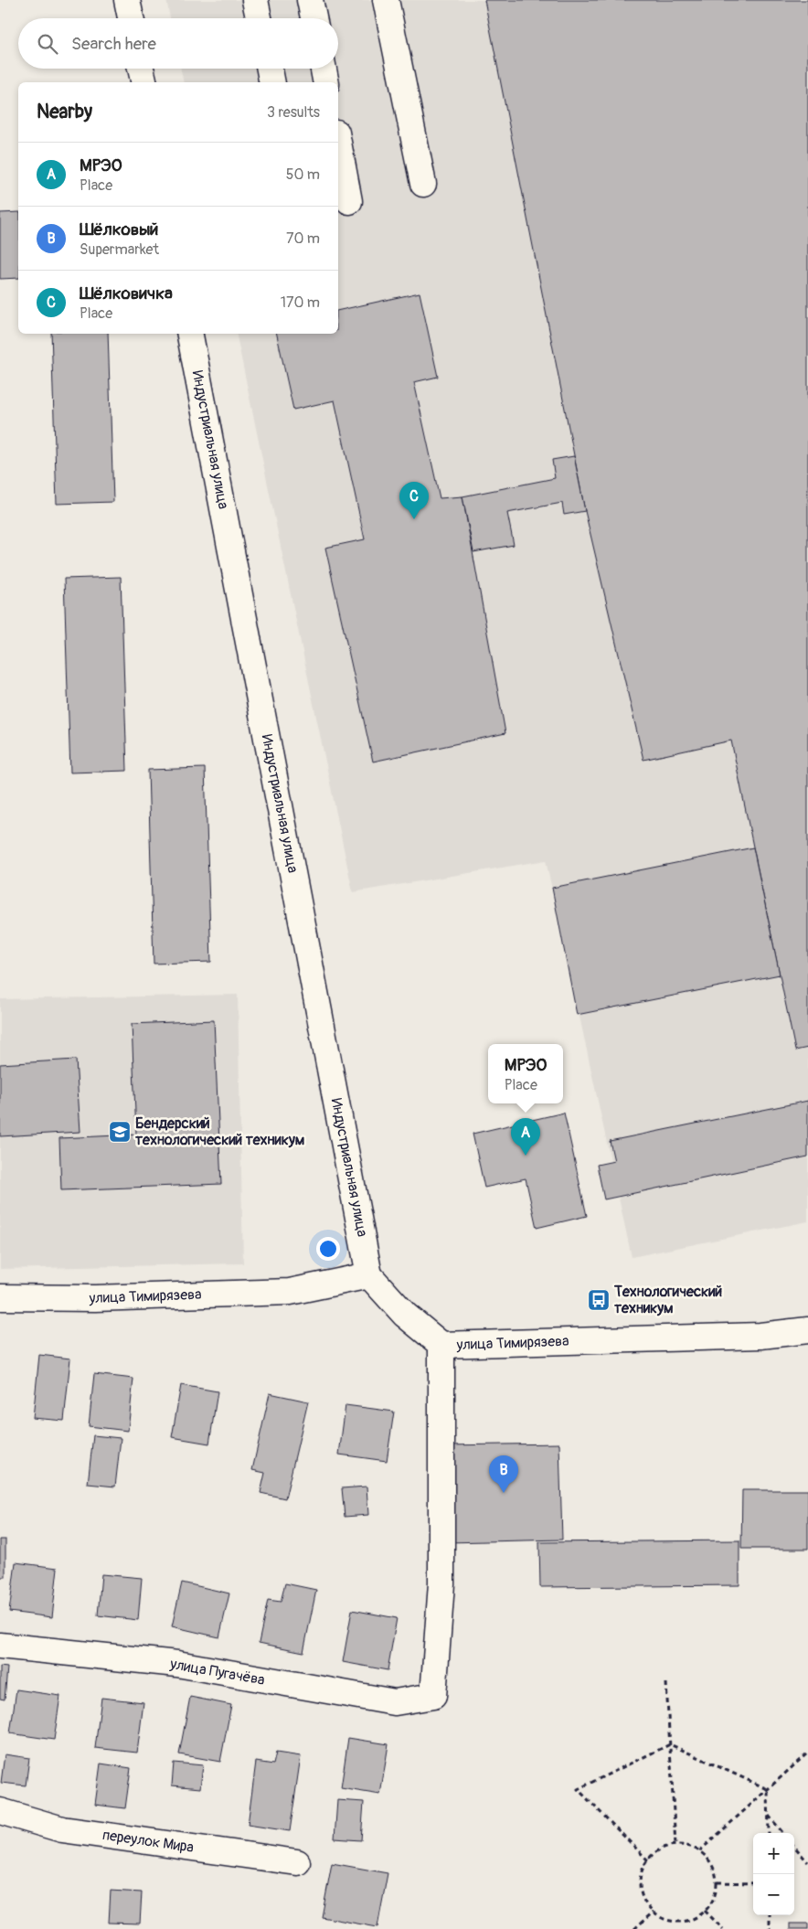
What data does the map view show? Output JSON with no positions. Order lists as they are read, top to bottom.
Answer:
{
  "streets": {
    "street": [
      "Индустриальная улица",
      "улица Тимирязева",
      "улица Пугачёва",
      "переулок Мира"
    ]
  },
  "crossings": [
    ["Индустриальная улица", "улица Тимирязева"],
    ["улица Тимирязева", "улица Пугачёва"]
  ],
  "places": {
    "school or university": ["Бендерский технологический техникум"],
    "bus stop": ["Технологический техникум"]
  },
  "page": {
    "search": "Search here",
    "heading": ["Nearby", "3 results"],
    "list": [
      {
        "mark": "A",
        "name": "МРЭО",
        "note": "Place",
        "value": "50 m"
      },
      {
        "mark": "B",
        "name": "Шёлковый",
        "note": "Supermarket",
        "value": "70 m"
      },
      {
        "mark": "C",
        "name": "Шёлковичка",
        "note": "Place",
        "value": "170 m"
      }
    ],
    "pins": ["C", "A", "B"],
    "popup": ["МРЭО", "Place"],
    "map_buttons": ["+", "−"]
  }
}
